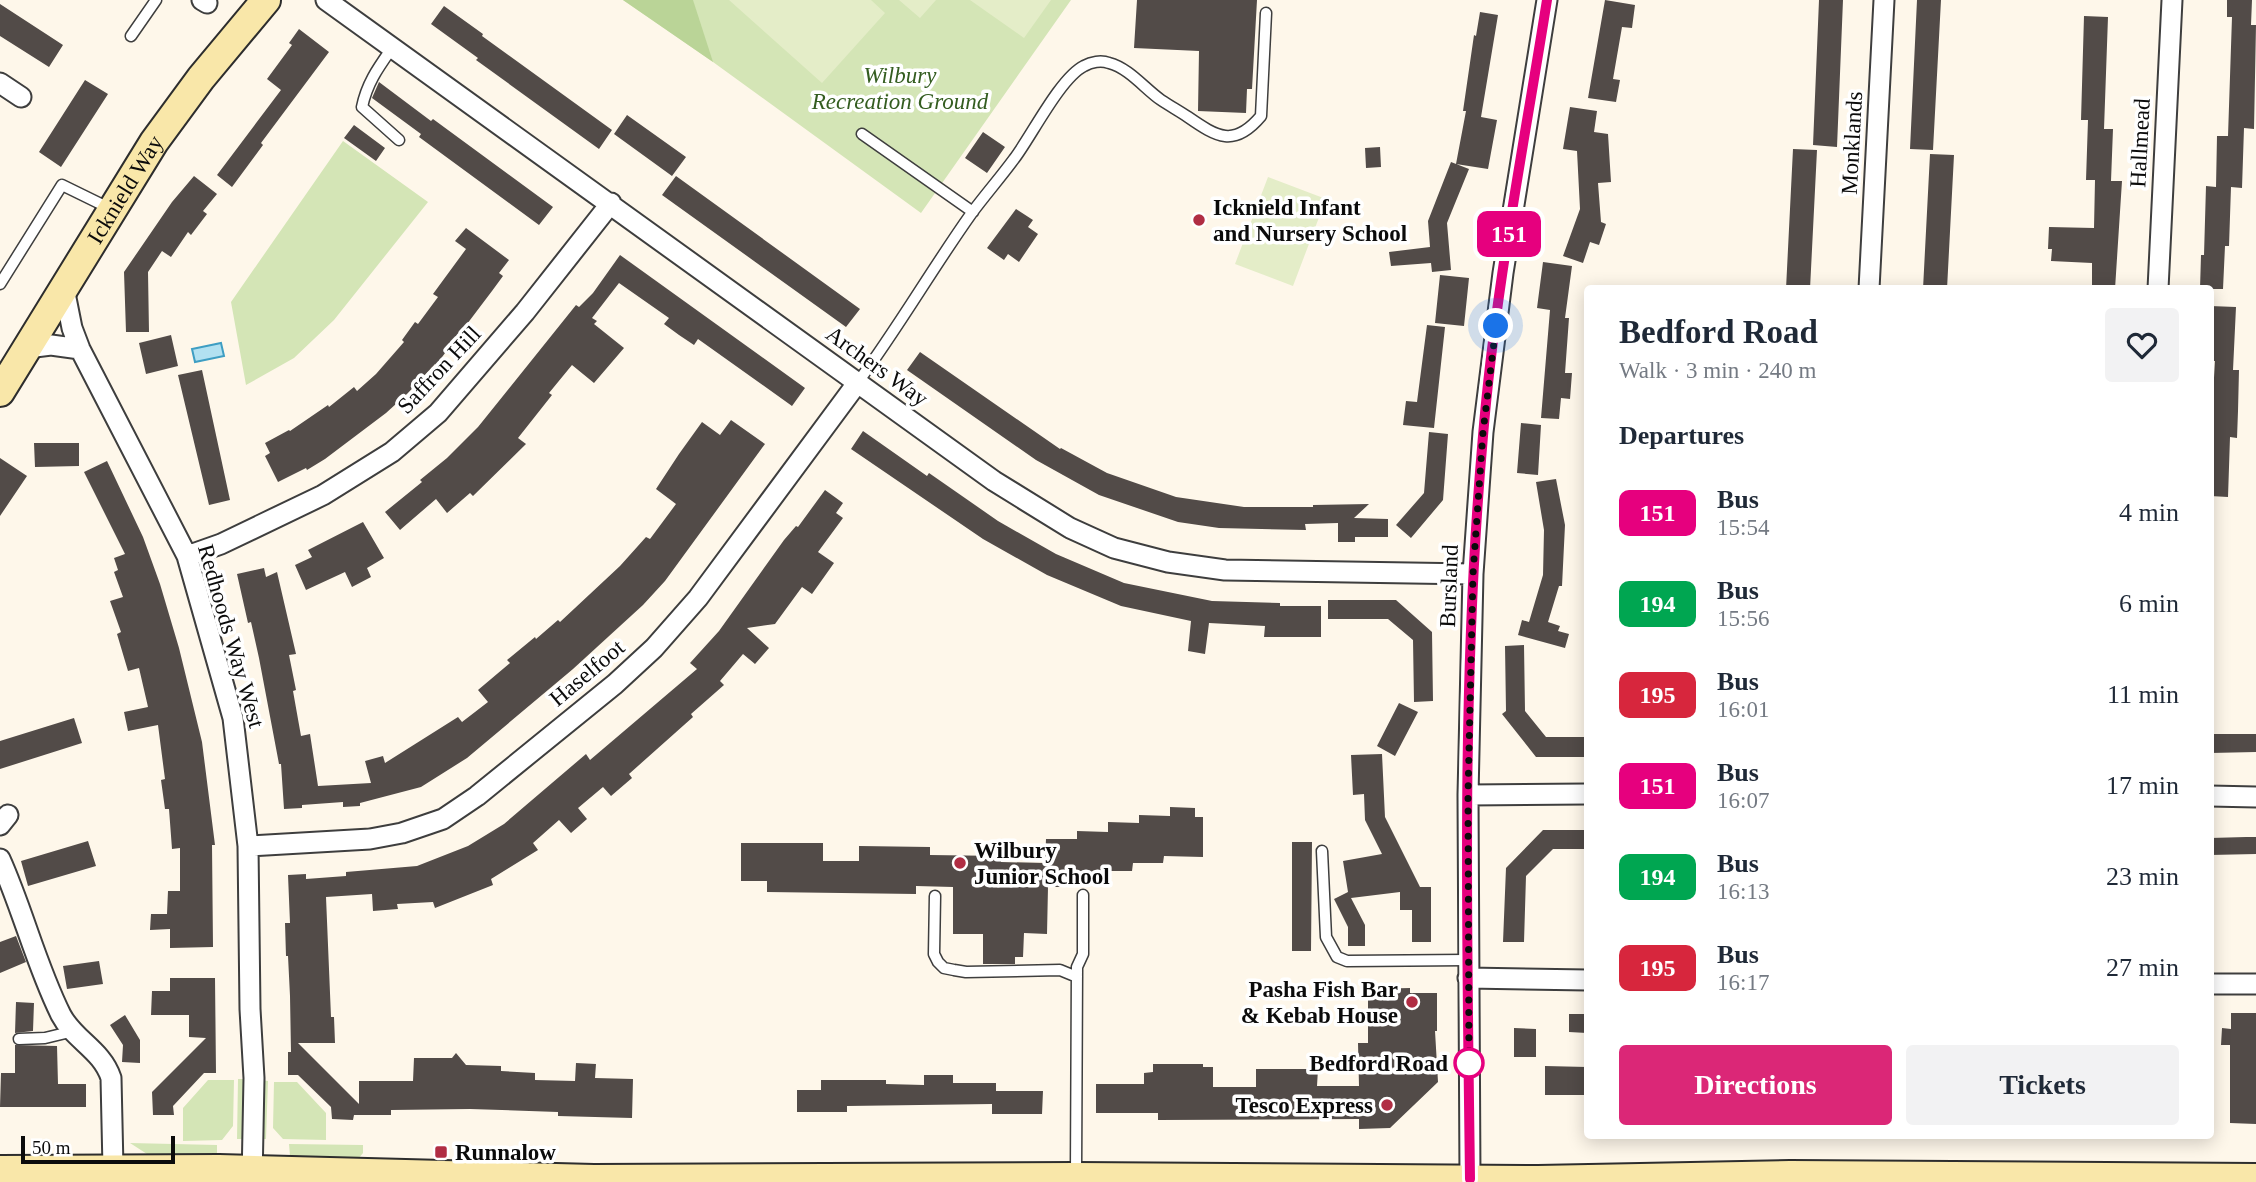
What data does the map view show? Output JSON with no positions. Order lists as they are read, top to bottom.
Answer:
{
  "streets": {
    "street": [
      "Monklands",
      "Hallmead",
      "Icknield Way",
      "Archers Way",
      "Saffron Hill",
      "Bursland",
      "Redhoods Way West",
      "Haselfoot"
    ]
  },
  "crossings": [
    ["Icknield Way", "Redhoods Way West"],
    ["Archers Way", "Saffron Hill"],
    ["Archers Way", "Bursland"],
    ["Archers Way", "Haselfoot"],
    ["Saffron Hill", "Redhoods Way West"],
    ["Redhoods Way West", "Haselfoot"]
  ],
  "parks": ["Wilbury Recreation Ground"],
  "places": {
    "other": [
      "Icknield Infant and Nursery School",
      "Wilbury Junior School",
      "Pasha Fish Bar & Kebab House",
      "Bedford Road",
      "Tesco Express"
    ],
    "transit": ["Runnalow"]
  },
  "lines": ["bus line 151"],
  "scale_bar": "50 m",
  "page": {
    "on_map": "151",
    "heading": [
      ["Bedford Road", "Walk · 3 min · 240 m"],
      "Departures"
    ],
    "list": [
      {
        "mark": "151",
        "name": "Bus",
        "note": "15:54",
        "value": "4 min"
      },
      {
        "mark": "194",
        "name": "Bus",
        "note": "15:56",
        "value": "6 min"
      },
      {
        "mark": "195",
        "name": "Bus",
        "note": "16:01",
        "value": "11 min"
      },
      {
        "mark": "151",
        "name": "Bus",
        "note": "16:07",
        "value": "17 min"
      },
      {
        "mark": "194",
        "name": "Bus",
        "note": "16:13",
        "value": "23 min"
      },
      {
        "mark": "195",
        "name": "Bus",
        "note": "16:17",
        "value": "27 min"
      }
    ],
    "buttons": ["Directions", "Tickets"],
    "scale": "50 m"
  }
}
